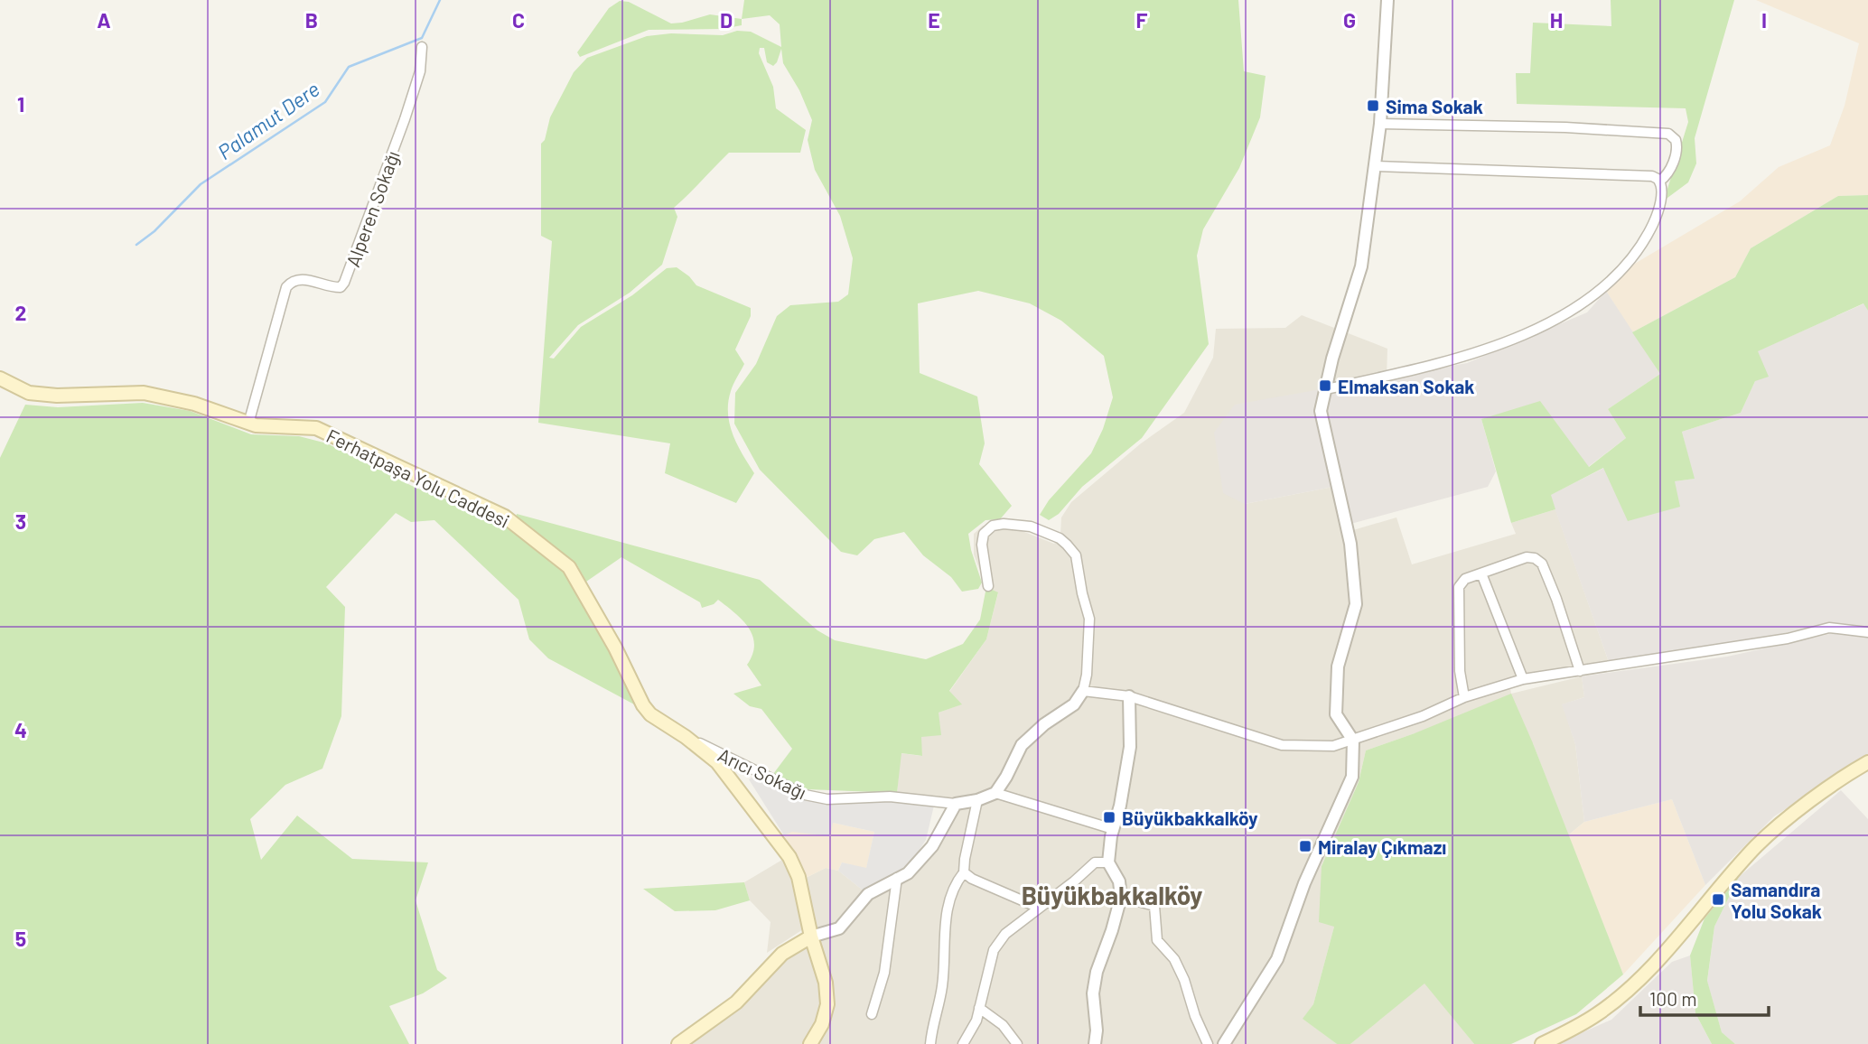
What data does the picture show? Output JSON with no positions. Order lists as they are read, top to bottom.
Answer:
{
  "streets": {
    "main road": ["Ferhatpaşa Yolu Caddesi"],
    "street": ["Alperen Sokağı", "Arıcı Sokağı"]
  },
  "crossings": [
    ["Alperen Sokağı", "Ferhatpaşa Yolu Caddesi"],
    ["Ferhatpaşa Yolu Caddesi", "Arıcı Sokağı"]
  ],
  "districts": ["Büyükbakkalköy"],
  "water": ["Palamut Dere"],
  "places": {
    "transit": [
      "Sima Sokak",
      "Elmaksan Sokak",
      "Büyükbakkalköy",
      "Miralay Çıkmazı",
      "Samandıra Yolu Sokak"
    ]
  },
  "scale_bar": "100 m",
  "grid": {
    "columns": [
      "A",
      "B",
      "C",
      "D",
      "E",
      "F",
      "G",
      "H",
      "I"
    ],
    "rows": [
      "1",
      "2",
      "3",
      "4",
      "5"
    ]
  }
}
